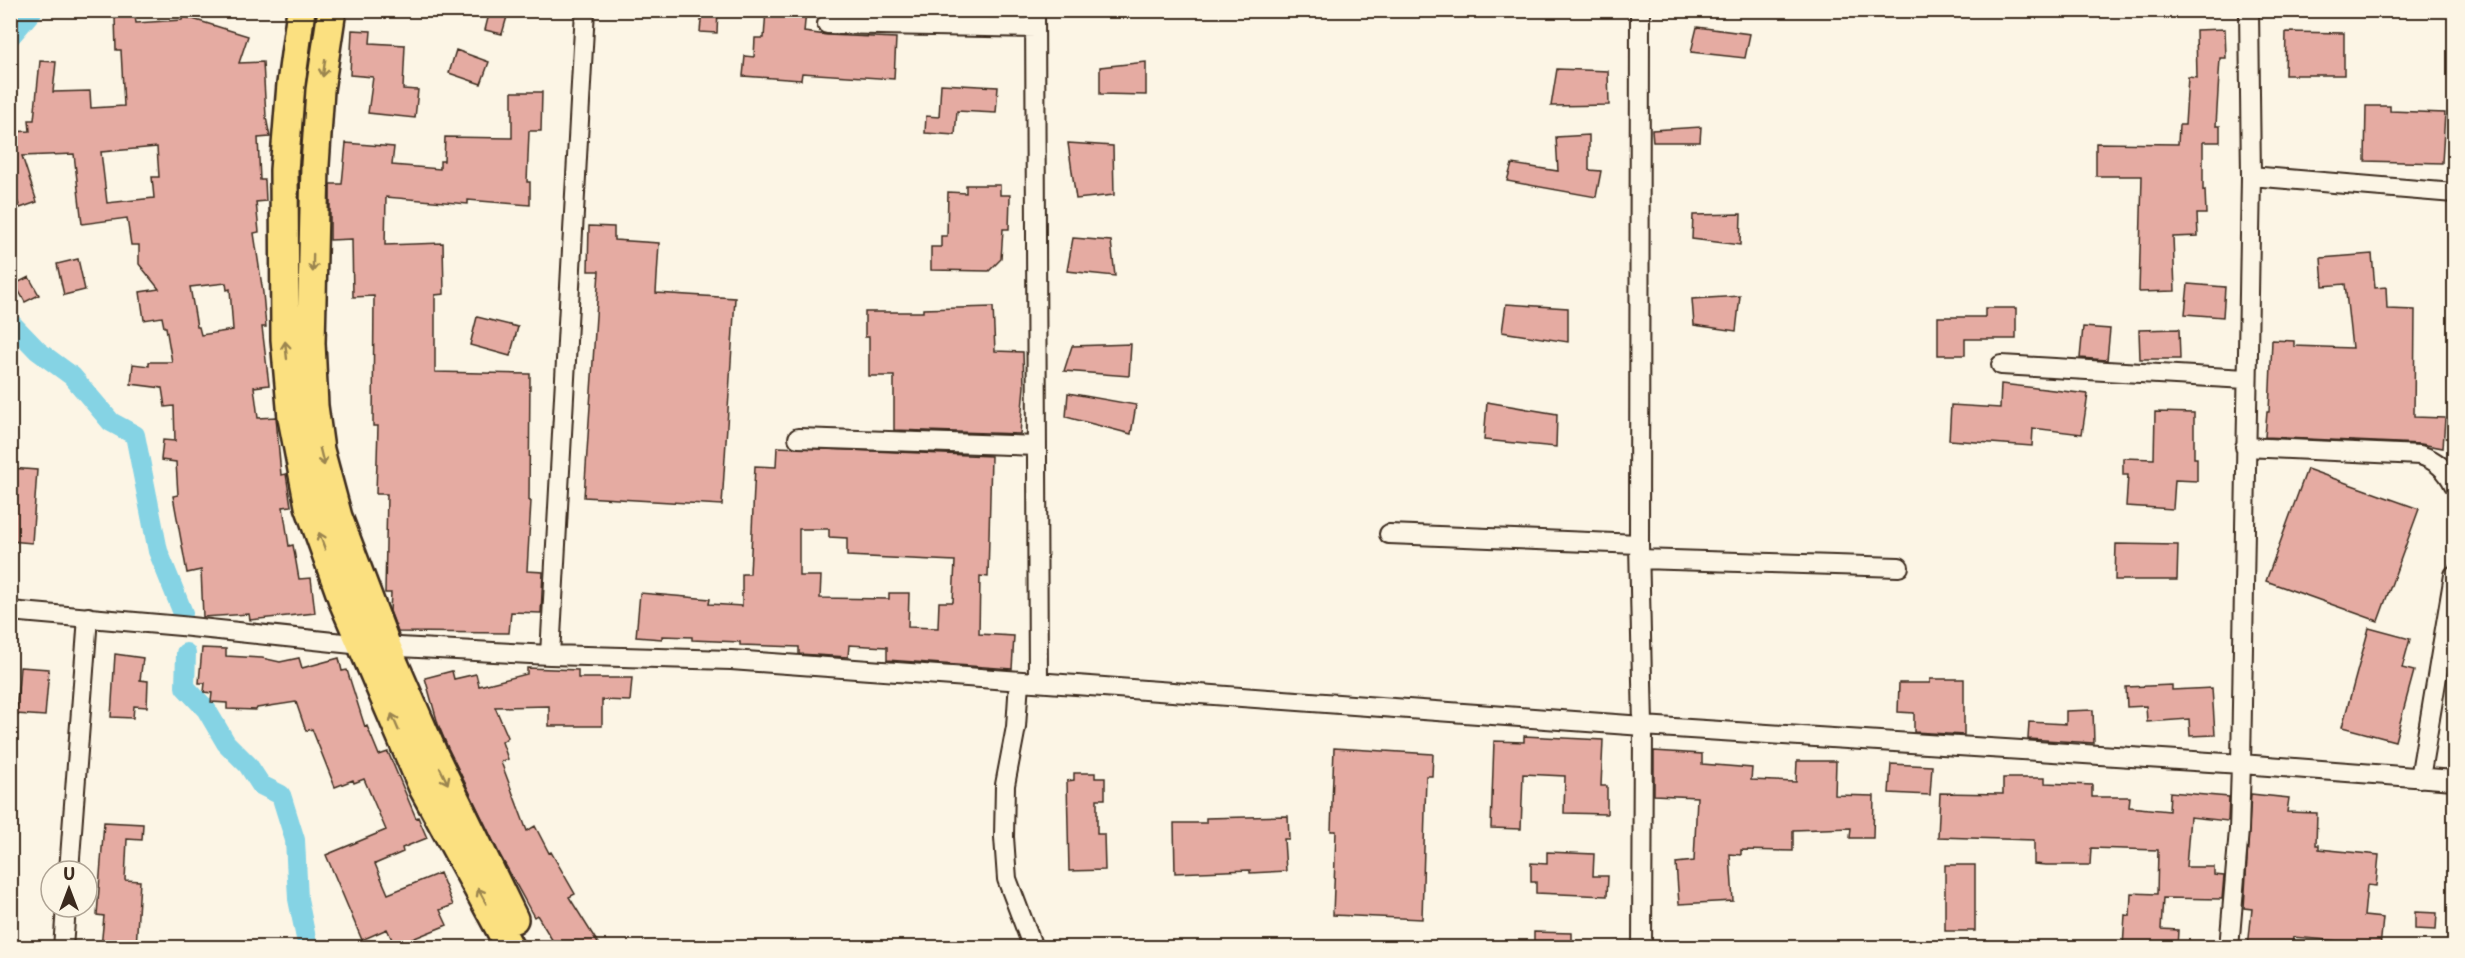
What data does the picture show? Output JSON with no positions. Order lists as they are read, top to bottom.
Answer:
{
  "north": "top"
}
